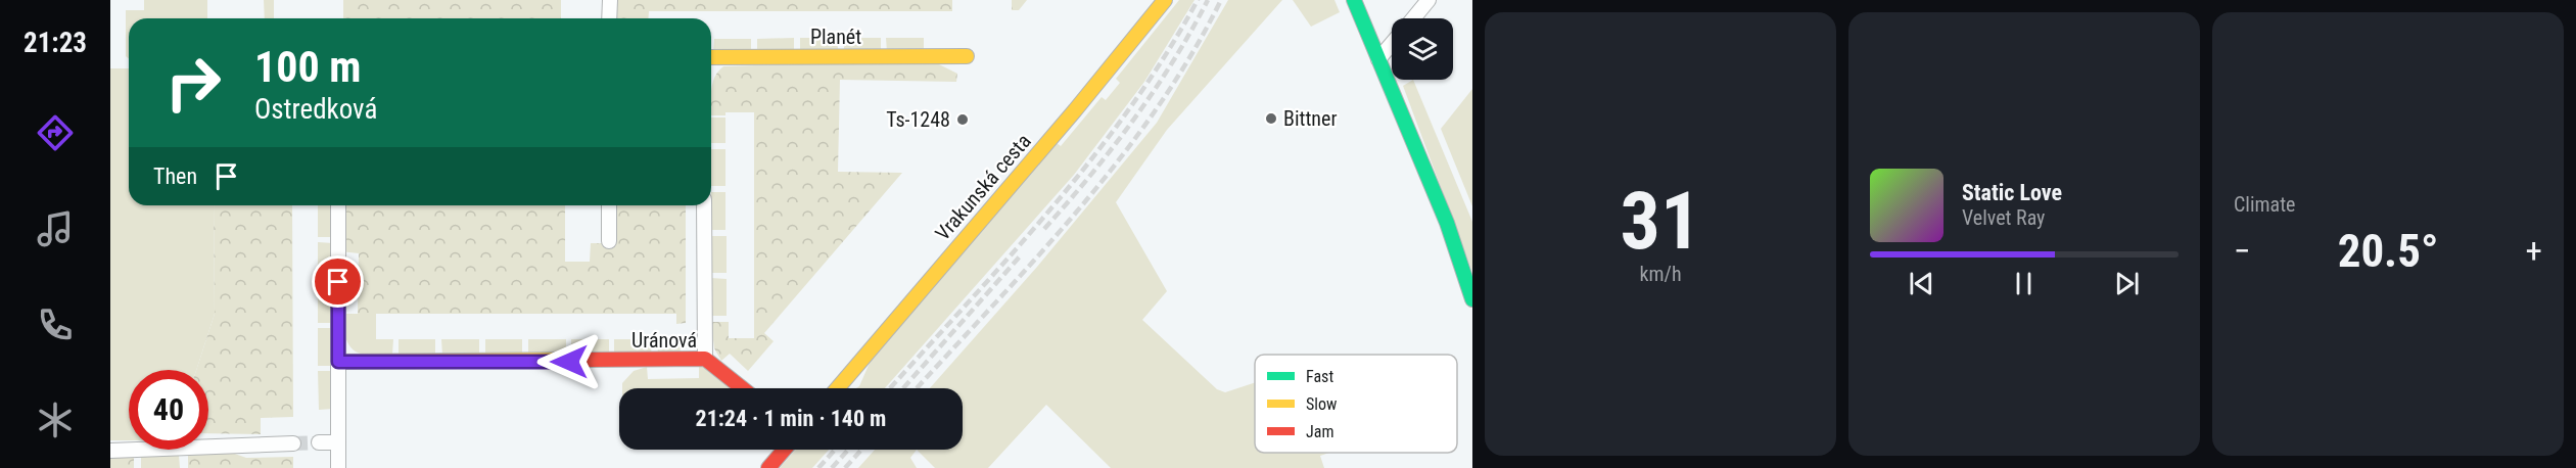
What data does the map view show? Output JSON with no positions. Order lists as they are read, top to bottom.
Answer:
{
  "streets": {
    "street": ["Planét", "Vrakunská cesta", "Uránová"]
  },
  "places": ["Bittner", "Ts-1248"],
  "legend": ["Fast", "Slow", "Jam"],
  "page": {
    "tabs": "21:23",
    "tile": [
      ["31", "km/h"],
      "Climate"
    ],
    "turn": ["100 m", "Ostredková"],
    "then": "Then",
    "song": ["Static Love", "Velvet Ray"],
    "heat": ["−", "20.5°", "+"],
    "limit": "40",
    "trip": "21:24 · 1 min · 140 m"
  }
}
